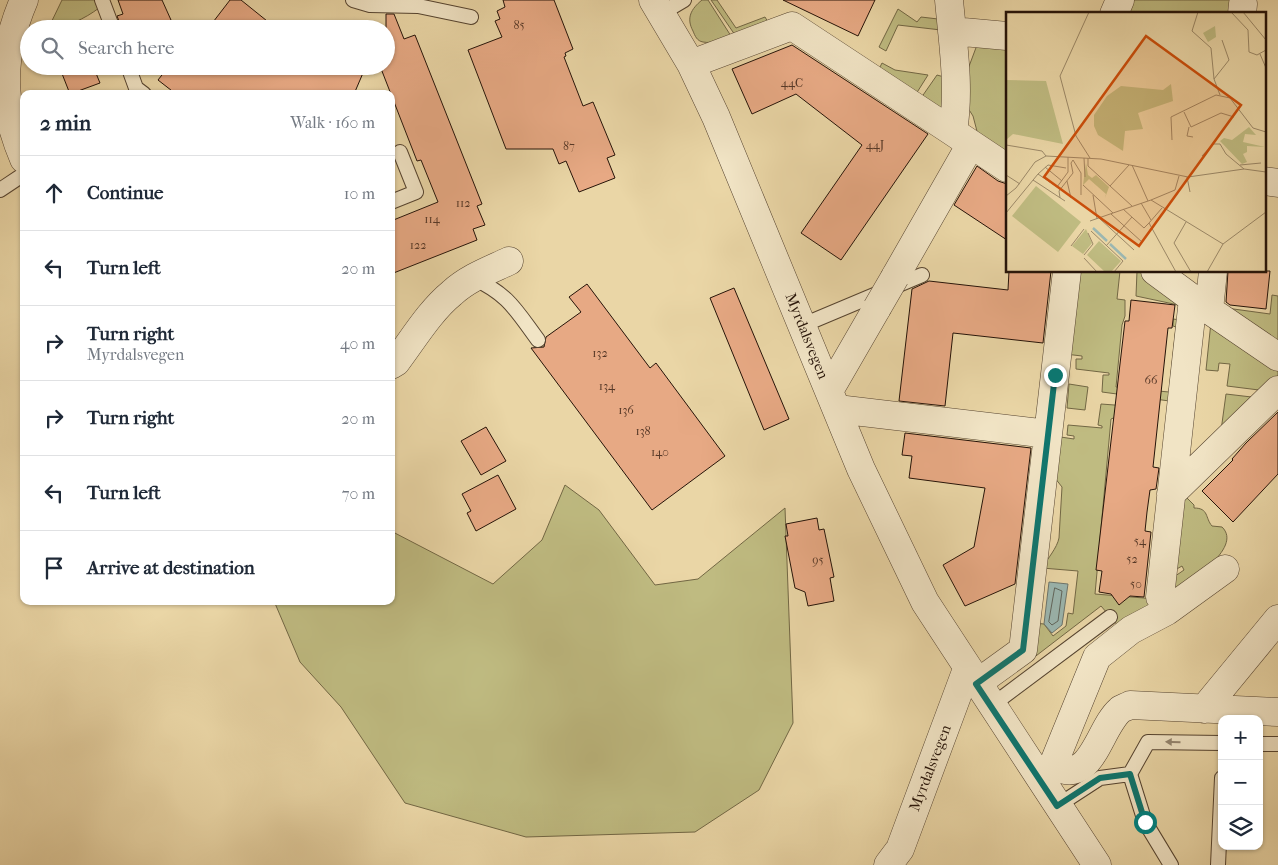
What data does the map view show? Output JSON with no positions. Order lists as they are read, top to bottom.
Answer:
{
  "streets": {
    "street": ["Myrdalsvegen"]
  },
  "house_numbers": [
    "85",
    "44C",
    "44J",
    "87",
    "112",
    "114",
    "122",
    "132",
    "66",
    "134",
    "136",
    "138",
    "140",
    "54",
    "52",
    "95",
    "50"
  ],
  "page": {
    "search": "Search here",
    "heading": ["2 min", "Walk · 160 m"],
    "list": [
      ["Continue", "10 m"],
      ["Turn left", "20 m"],
      ["Turn right", "Myrdalsvegen", "40 m"],
      ["Turn right", "20 m"],
      ["Turn left", "70 m"],
      "Arrive at destination"
    ],
    "map_buttons": ["+", "−"]
  }
}
